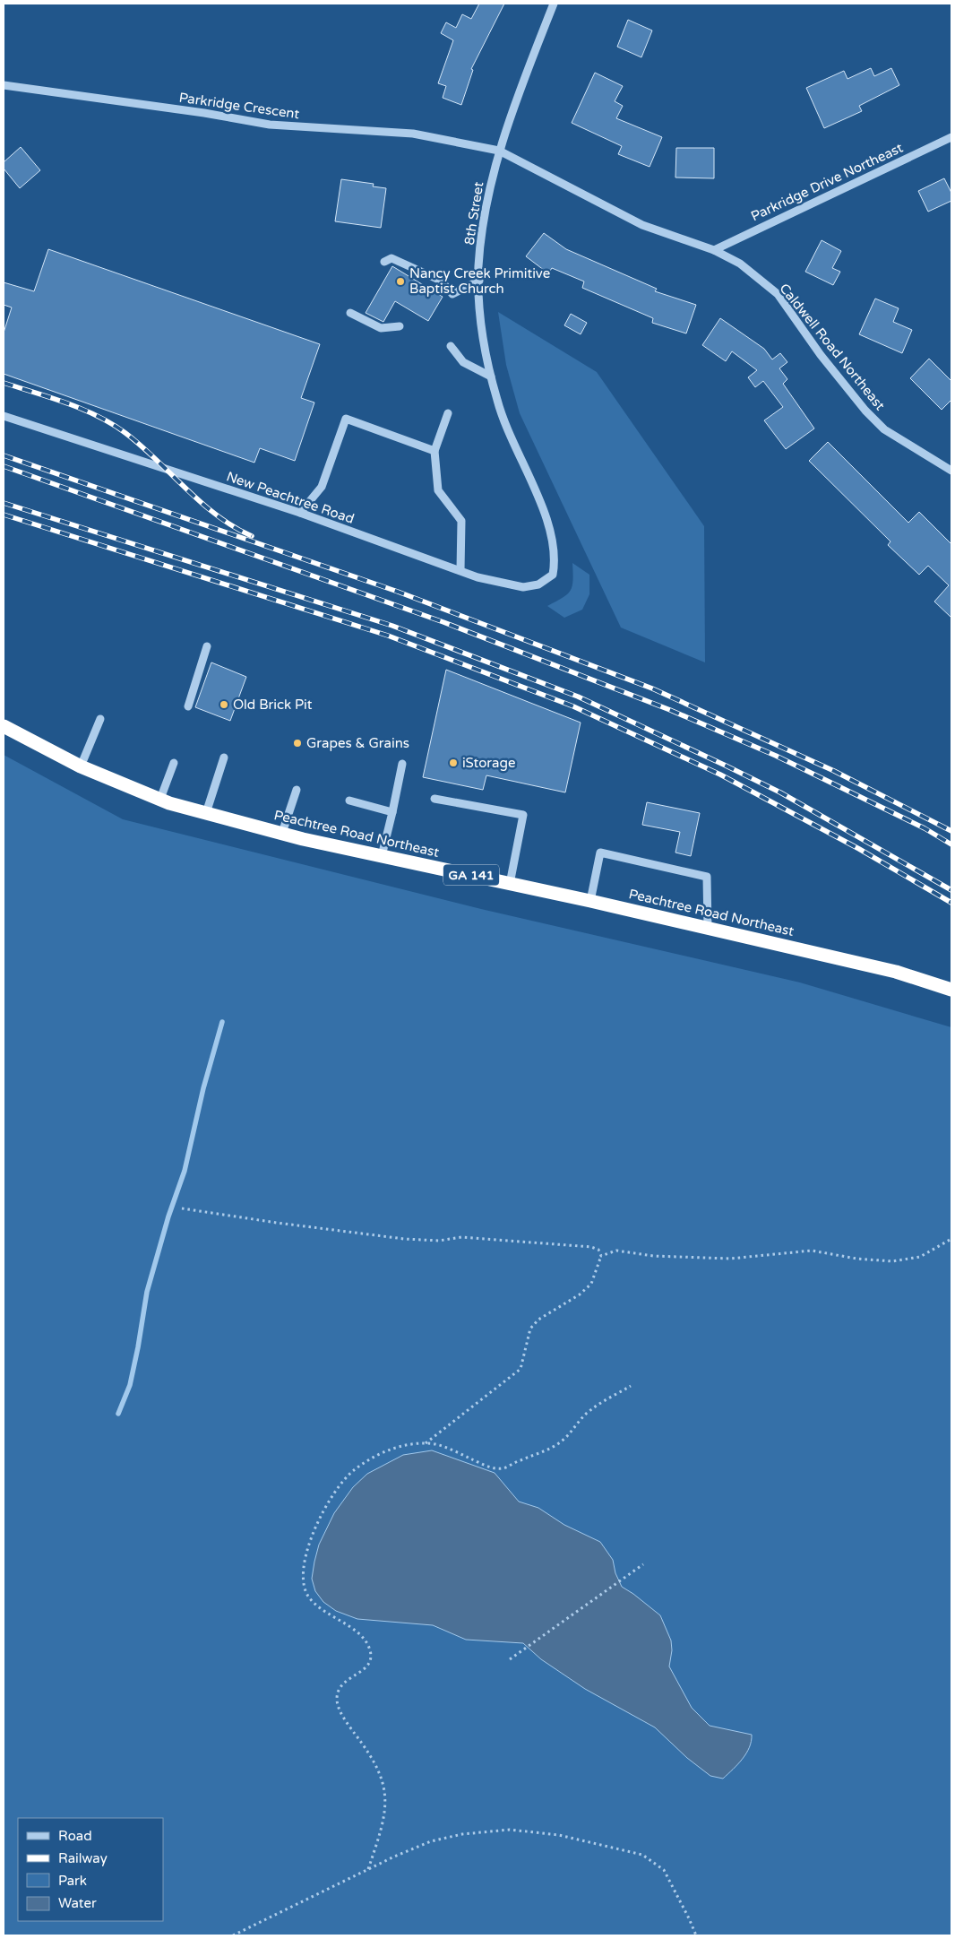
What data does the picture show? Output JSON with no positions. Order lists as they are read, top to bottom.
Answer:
{
  "streets": {
    "highway": ["Peachtree Road Northeast", "GA 141"],
    "street": [
      "Parkridge Crescent",
      "Parkridge Drive Northeast",
      "8th Street",
      "Caldwell Road Northeast",
      "New Peachtree Road"
    ]
  },
  "crossings": [
    ["Parkridge Crescent", "8th Street"],
    ["Parkridge Crescent", "Caldwell Road Northeast"],
    ["Parkridge Drive Northeast", "Caldwell Road Northeast"],
    ["8th Street", "Caldwell Road Northeast"],
    ["8th Street", "New Peachtree Road"]
  ],
  "places": [
    "Nancy Creek Primitive Baptist Church",
    "Old Brick Pit",
    "Grapes & Grains",
    "iStorage"
  ],
  "legend": [
    "Road",
    "Railway",
    "Park",
    "Water"
  ]
}
